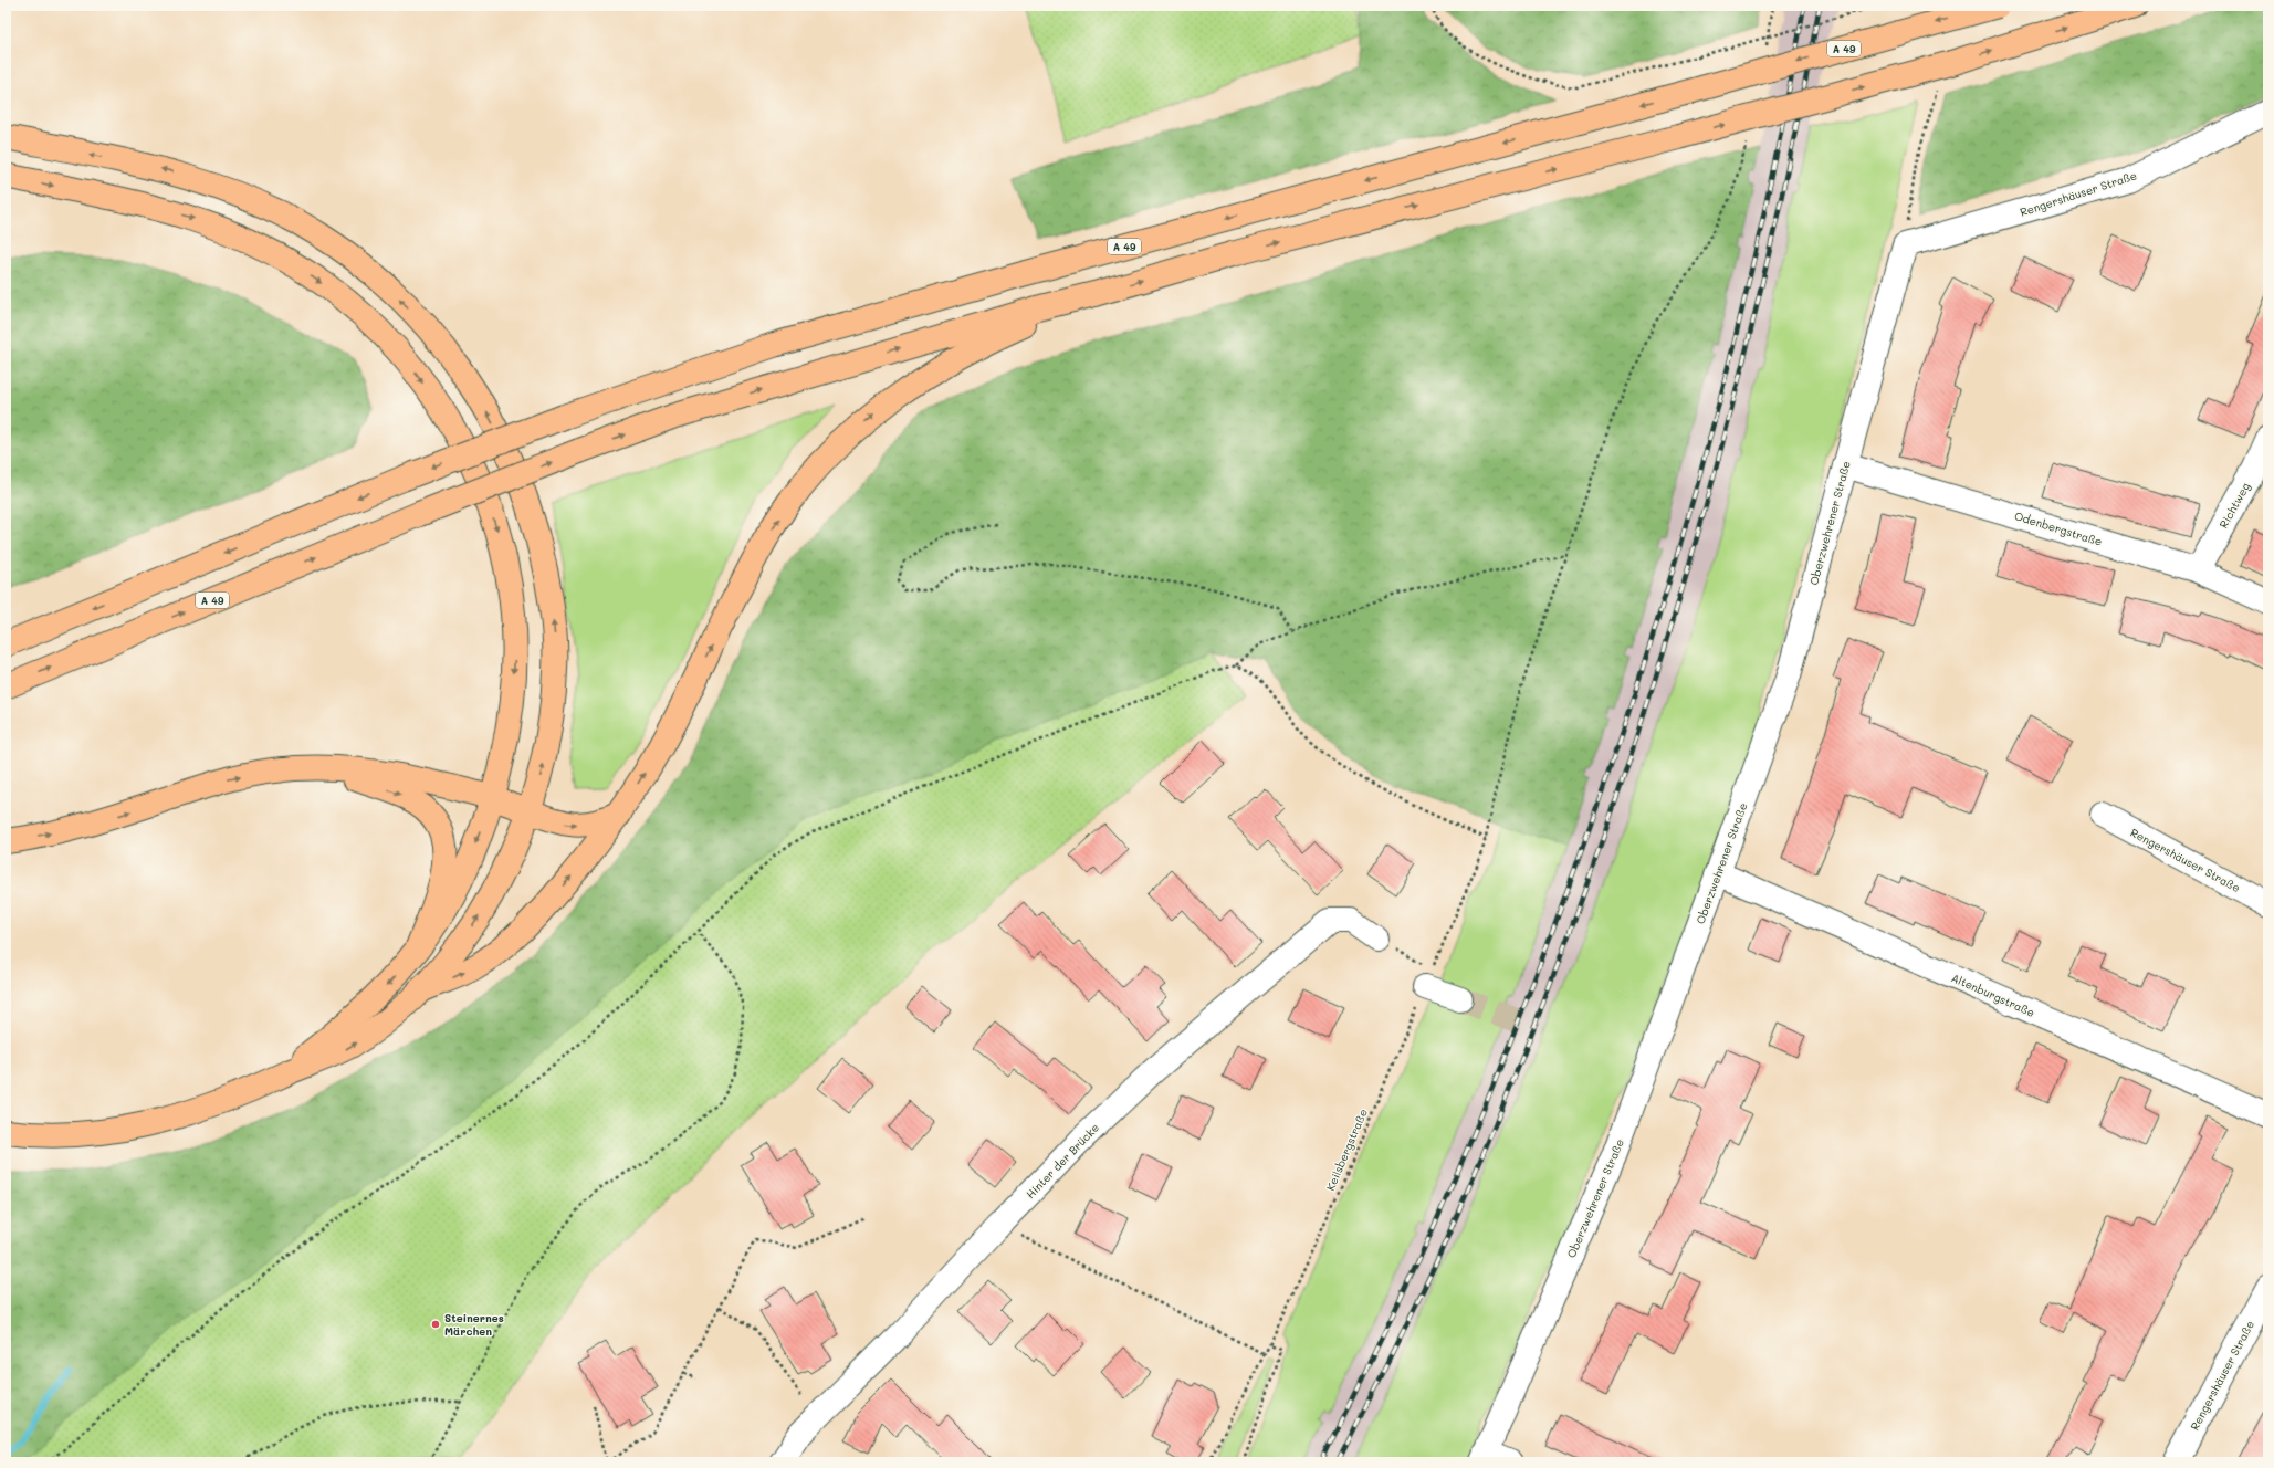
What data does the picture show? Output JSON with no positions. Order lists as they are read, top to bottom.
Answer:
{
  "streets": {
    "main road": ["A 49"],
    "street": [
      "Rengershäuser Straße",
      "Richtweg",
      "Oberzwehrener Straße",
      "Odenbergstraße",
      "Altenburgstraße",
      "Hinter der Brücke"
    ],
    "path": ["Keilsbergstraße"]
  },
  "crossings": [
    ["Rengershäuser Straße", "Oberzwehrener Straße"],
    ["Richtweg", "Odenbergstraße"],
    ["Oberzwehrener Straße", "Odenbergstraße"],
    ["Oberzwehrener Straße", "Altenburgstraße"]
  ],
  "places": ["Steinernes Märchen"]
}
